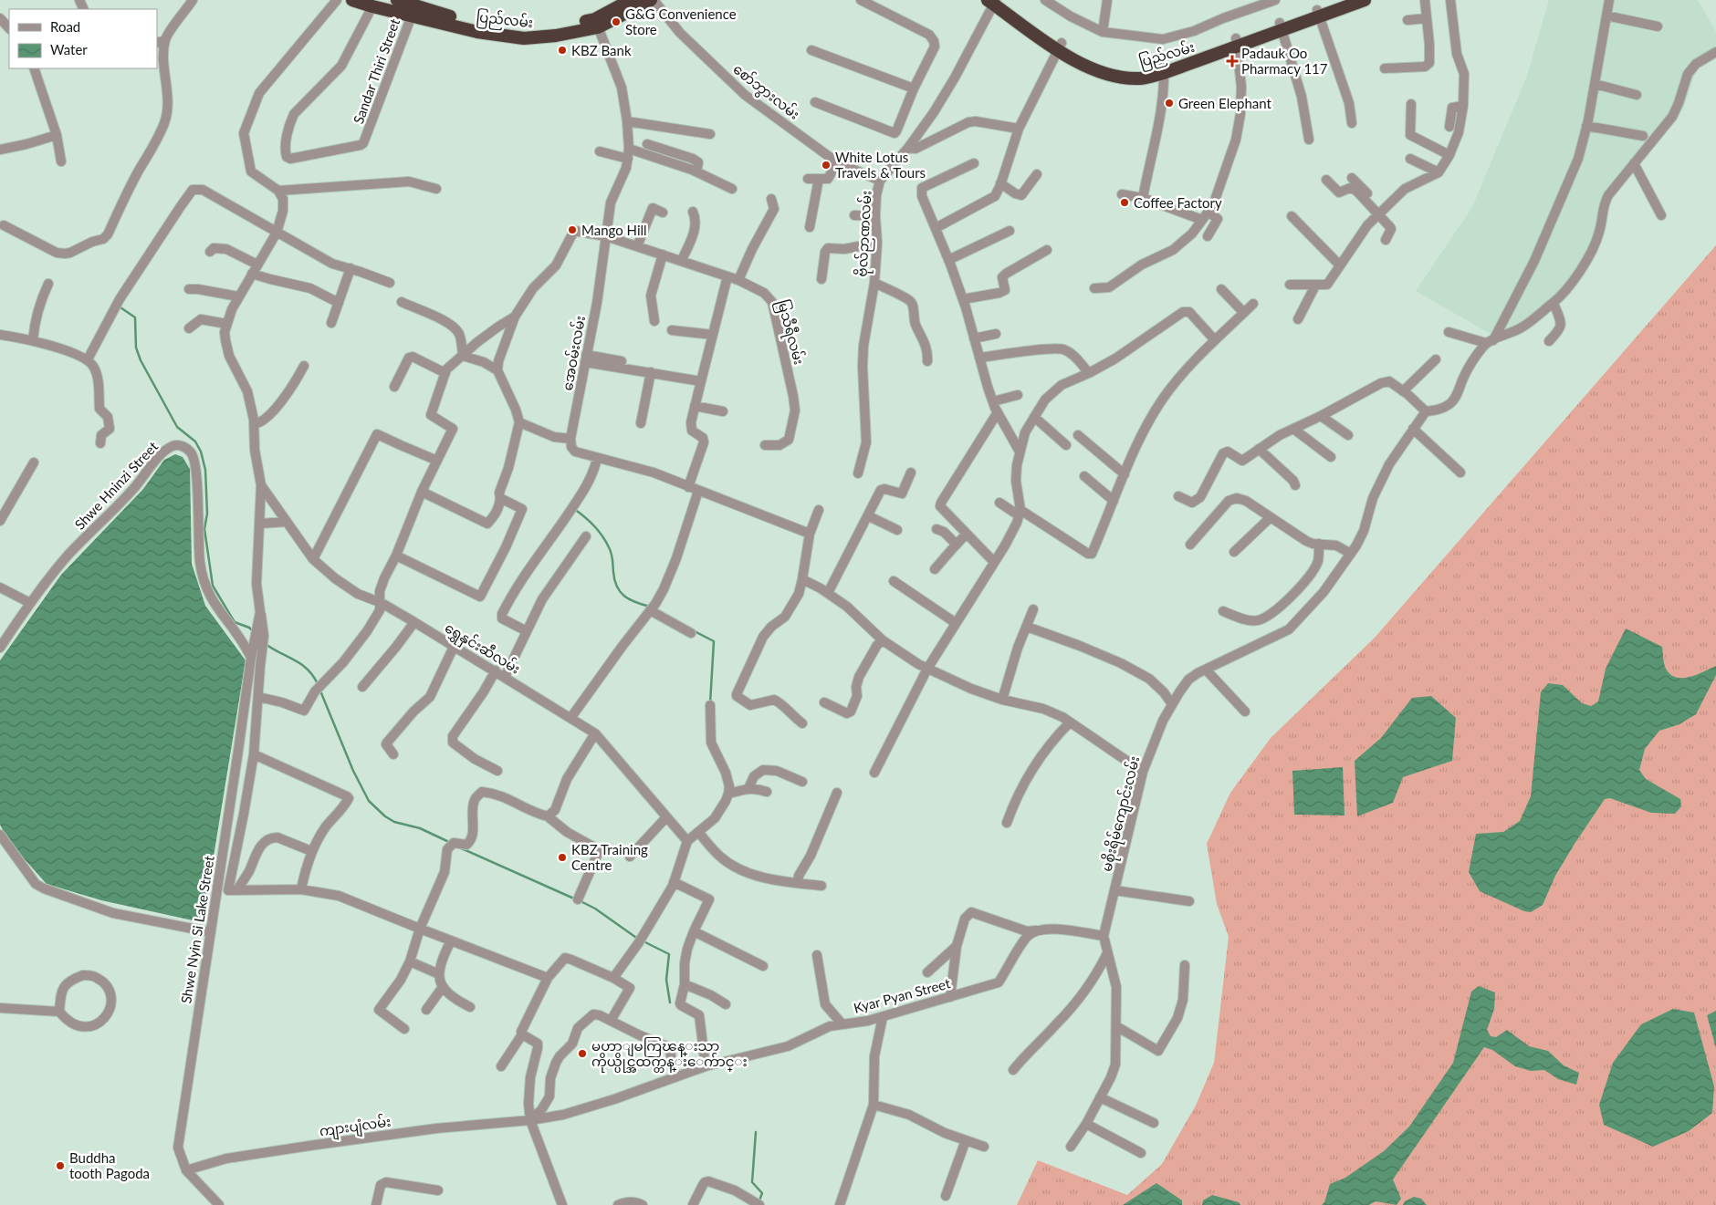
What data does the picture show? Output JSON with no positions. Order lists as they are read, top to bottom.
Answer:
{
  "streets": {
    "highway": ["ပြည်လမ်း"],
    "street": [
      "Sandar Thiri Street",
      "စော်ဘွားလမ်း",
      "ဗိုလ်ဉာဏလမ်း",
      "မြသီရီလမ်း",
      "အေဝမ်းလမ်း",
      "Shwe Hninzi Street",
      "ရွှေနှင်းဆီလမ်း",
      "မစိုးရိမ်ကျောင်းလမ်း",
      "Shwe Nyin Si Lake Street",
      "Kyar Pyan Street",
      "ကျားပျံလမ်း"
    ]
  },
  "crossings": [
    ["ပြည်လမ်း", "Sandar Thiri Street"],
    ["ပြည်လမ်း", "စော်ဘွားလမ်း"],
    ["ပြည်လမ်း", "ဗိုလ်ဉာဏလမ်း"],
    ["ပြည်လမ်း", "အေဝမ်းလမ်း"],
    ["စော်ဘွားလမ်း", "ဗိုလ်ဉာဏလမ်း"],
    ["မြသီရီလမ်း", "အေဝမ်းလမ်း"],
    ["Shwe Hninzi Street", "Shwe Nyin Si Lake Street"],
    ["Shwe Nyin Si Lake Street", "ကျားပျံလမ်း"],
    ["Kyar Pyan Street", "ကျားပျံလမ်း"]
  ],
  "places": {
    "other": [
      "G&G Convenience Store",
      "KBZ Bank",
      "Green Elephant",
      "White Lotus Travels & Tours",
      "Coffee Factory",
      "Mango Hill",
      "KBZ Training Centre",
      "မဟာျမကြၽန္းသာ ကိုယ္ပိုင္အထက္တန္းေက်ာင္း",
      "Buddha tooth Pagoda"
    ],
    "health": ["Padauk Oo Pharmacy 117"]
  },
  "legend": ["Road", "Water"]
}
